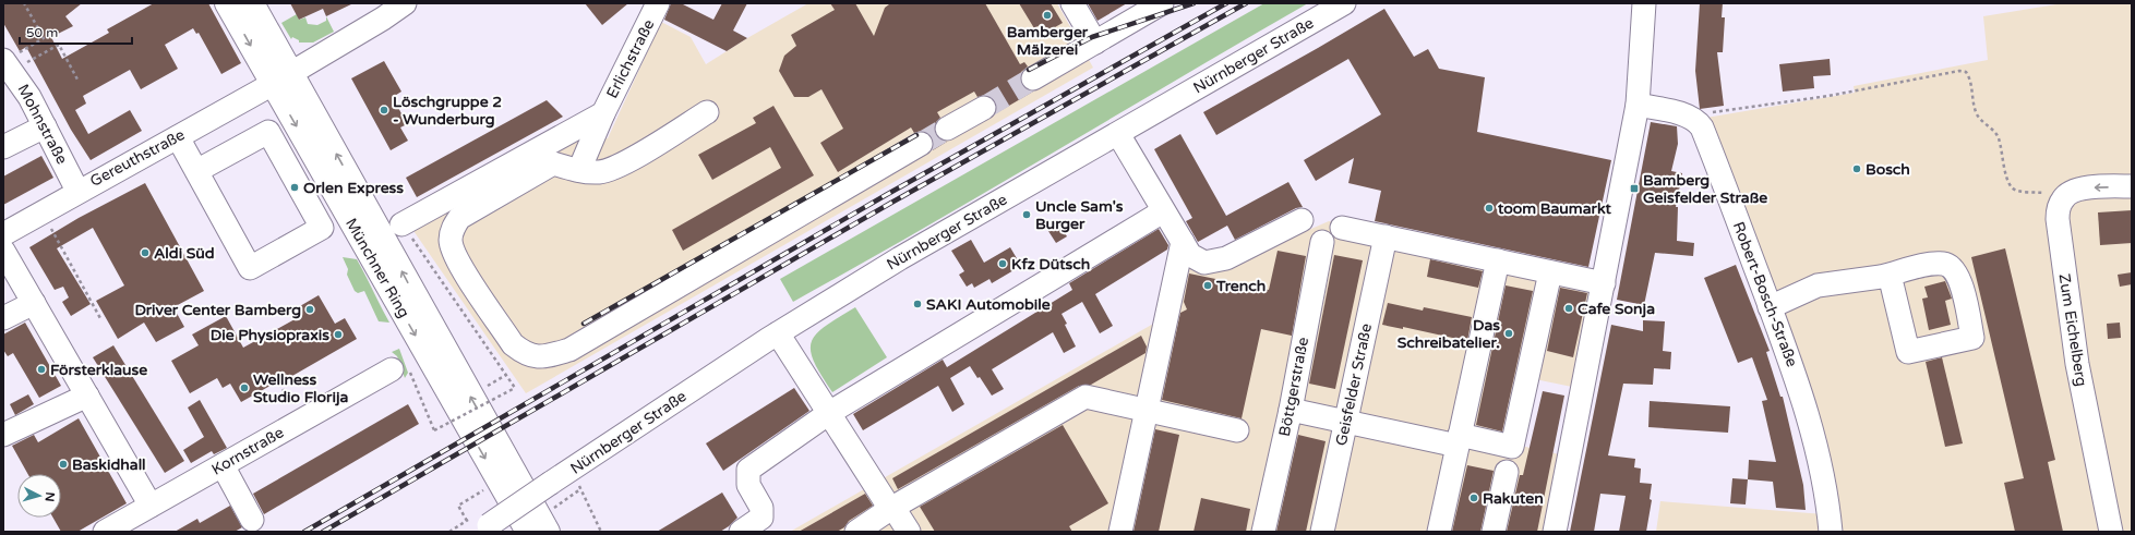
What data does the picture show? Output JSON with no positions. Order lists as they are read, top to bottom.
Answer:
{
  "streets": {
    "main road": ["Münchner Ring"],
    "street": [
      "Nürnberger Straße",
      "Erlichstraße",
      "Mohnstraße",
      "Gereuthstraße",
      "Robert-Bosch-Straße",
      "Zum Eichelberg",
      "Geisfelder Straße",
      "Böttgerstraße",
      "Kornstraße"
    ]
  },
  "crossings": [
    ["Mohnstraße", "Gereuthstraße"],
    ["Gereuthstraße", "Münchner Ring"]
  ],
  "places": {
    "other": [
      "Bamberger Mälzerei",
      "Löschgruppe 2 - Wunderburg",
      "Bosch",
      "Orlen Express",
      "toom Baumarkt",
      "Uncle Sam's Burger",
      "Aldi Süd",
      "Kfz Dütsch",
      "Trench",
      "SAKI Automobile",
      "Cafe Sonja",
      "Driver Center Bamberg",
      "Das Schreibatelier.",
      "Die Physiopraxis",
      "Försterklause",
      "Wellness Studio Florija",
      "Baskidhall",
      "Rakuten"
    ],
    "transit": ["Bamberg Geisfelder Straße"]
  },
  "scale_bar": "50 m",
  "north": "right"
}
